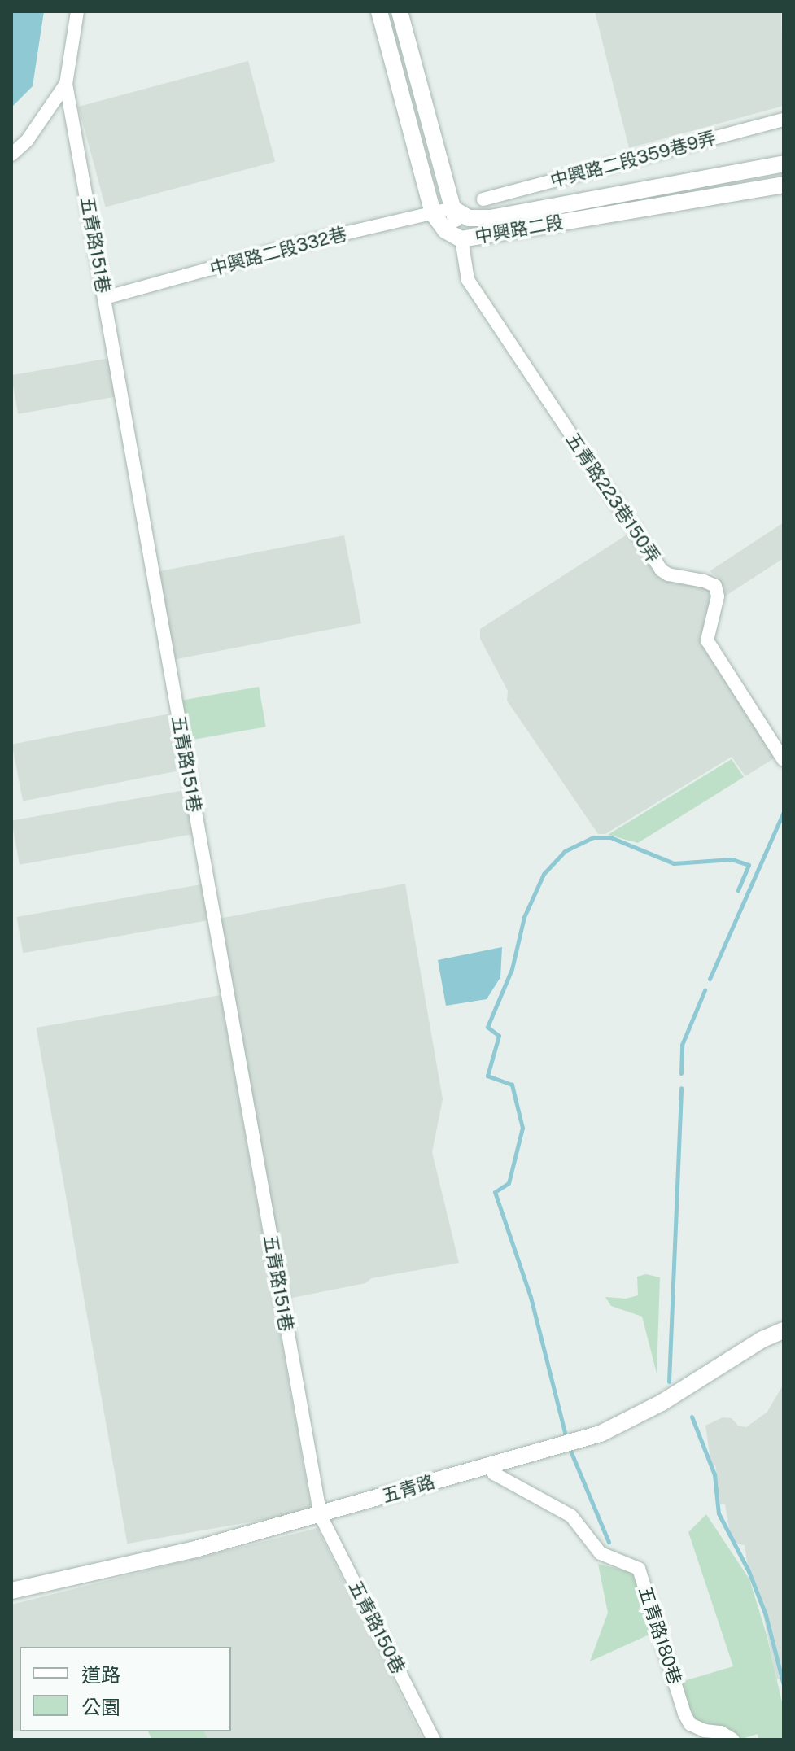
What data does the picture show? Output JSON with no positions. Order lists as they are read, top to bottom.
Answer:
{
  "streets": {
    "street": [
      "中興路二段359巷9弄",
      "中興路二段",
      "五青路151巷",
      "中興路二段332巷",
      "五青路223巷150弄",
      "五青路",
      "五青路150巷",
      "五青路180巷"
    ]
  },
  "crossings": [
    ["中興路二段", "中興路二段332巷"],
    ["中興路二段", "五青路223巷150弄"],
    ["五青路151巷", "中興路二段332巷"],
    ["五青路151巷", "五青路"],
    ["五青路151巷", "五青路150巷"],
    ["五青路", "五青路150巷"],
    ["五青路", "五青路180巷"]
  ],
  "legend": ["道路", "公園"]
}
